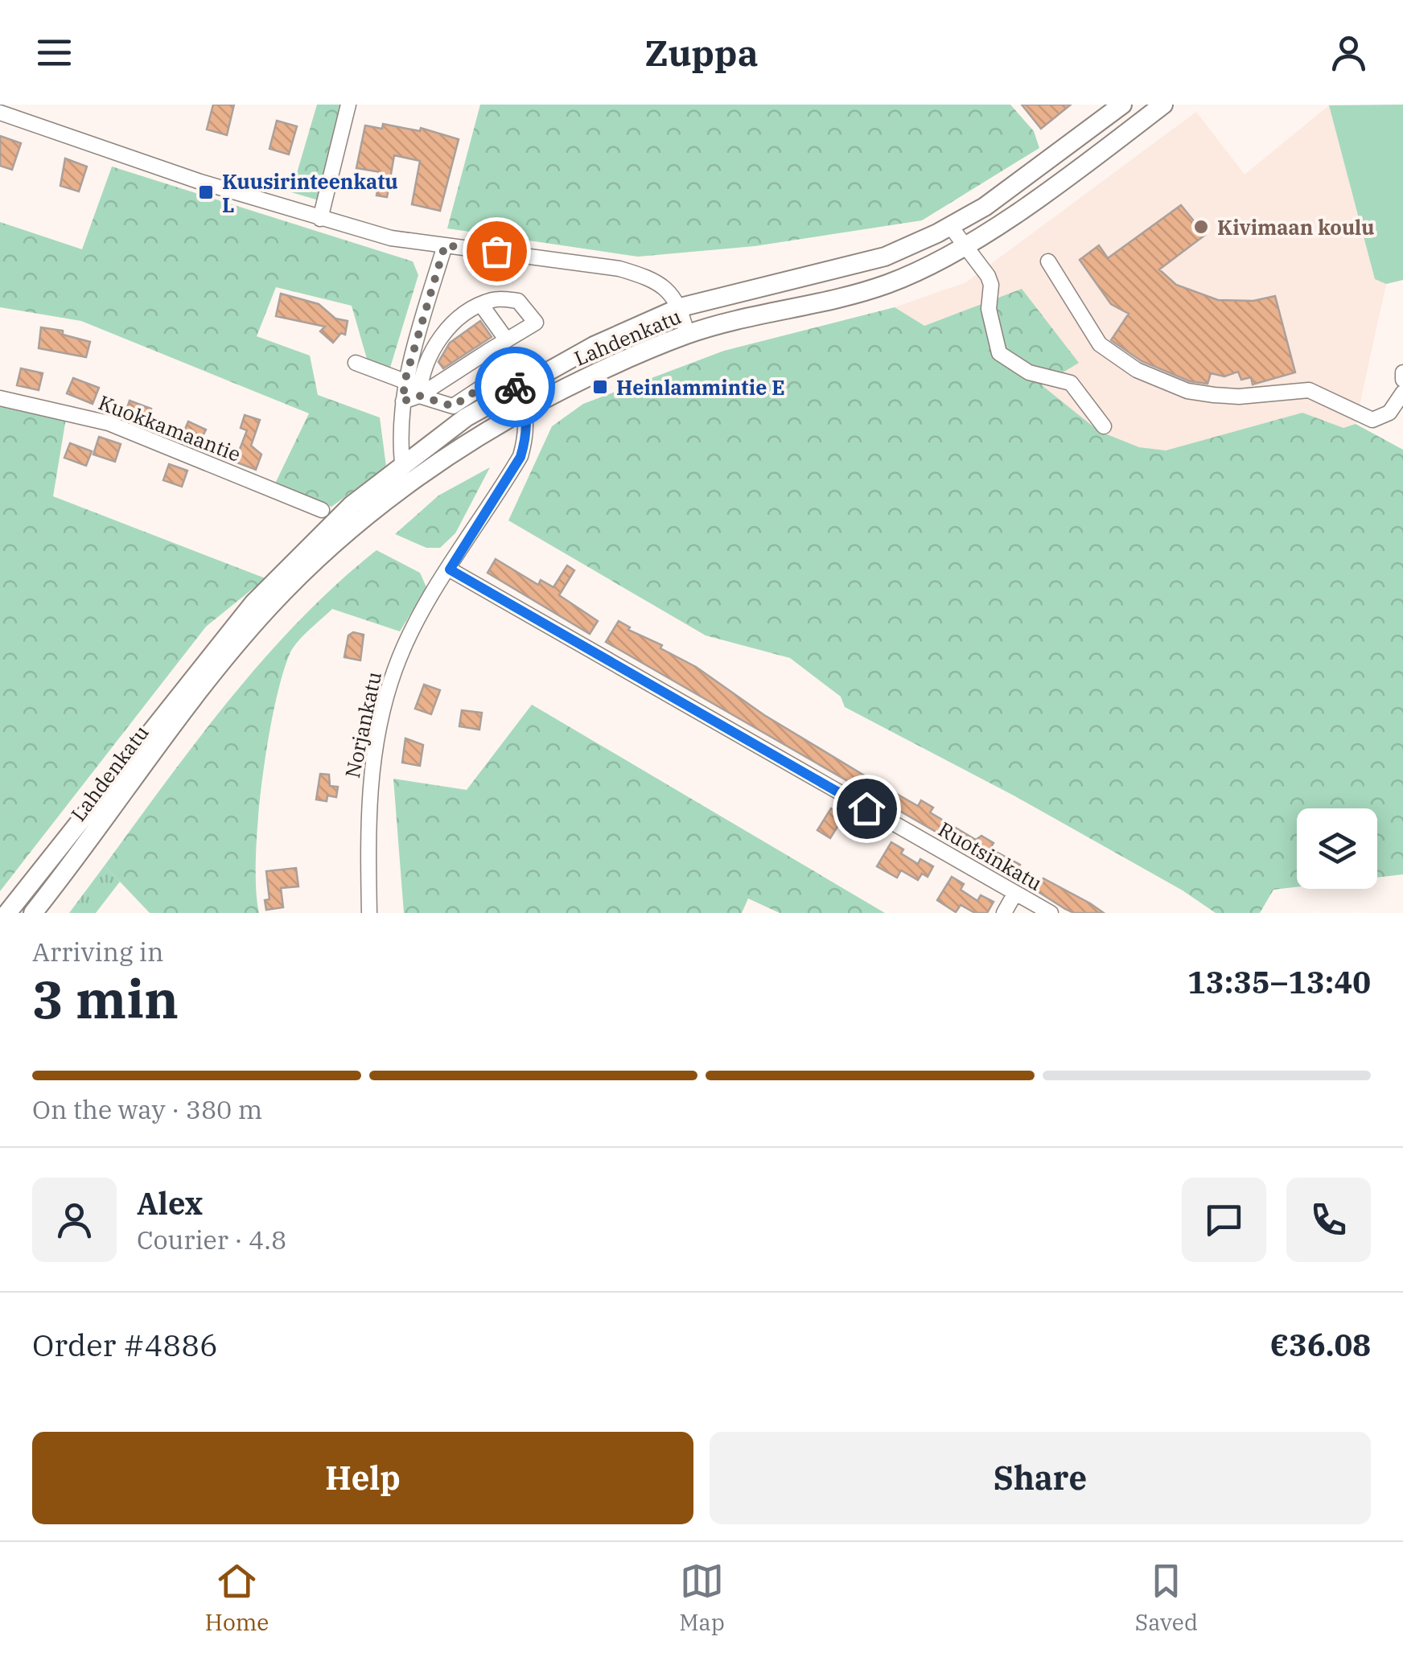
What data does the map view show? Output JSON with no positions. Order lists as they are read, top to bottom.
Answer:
{
  "streets": {
    "main road": ["Lahdenkatu"],
    "street": ["Kuokkamaantie", "Norjankatu", "Ruotsinkatu"]
  },
  "crossings": [
    ["Lahdenkatu", "Norjankatu"],
    ["Norjankatu", "Ruotsinkatu"]
  ],
  "places": {
    "transit": ["Kuusirinteenkatu L", "Heinlammintie E"],
    "other": ["Kivimaan koulu"]
  },
  "page": {
    "header": "Zuppa",
    "heading": ["3 min", "Arriving in", "13:35–13:40"],
    "panel": [
      "Alex",
      "Courier · 4.8",
      "Order #4886",
      "€36.08"
    ],
    "bar": "On the way · 380 m",
    "buttons": ["Help", "Share"],
    "tabs": ["Home", "Map", "Saved"]
  }
}
